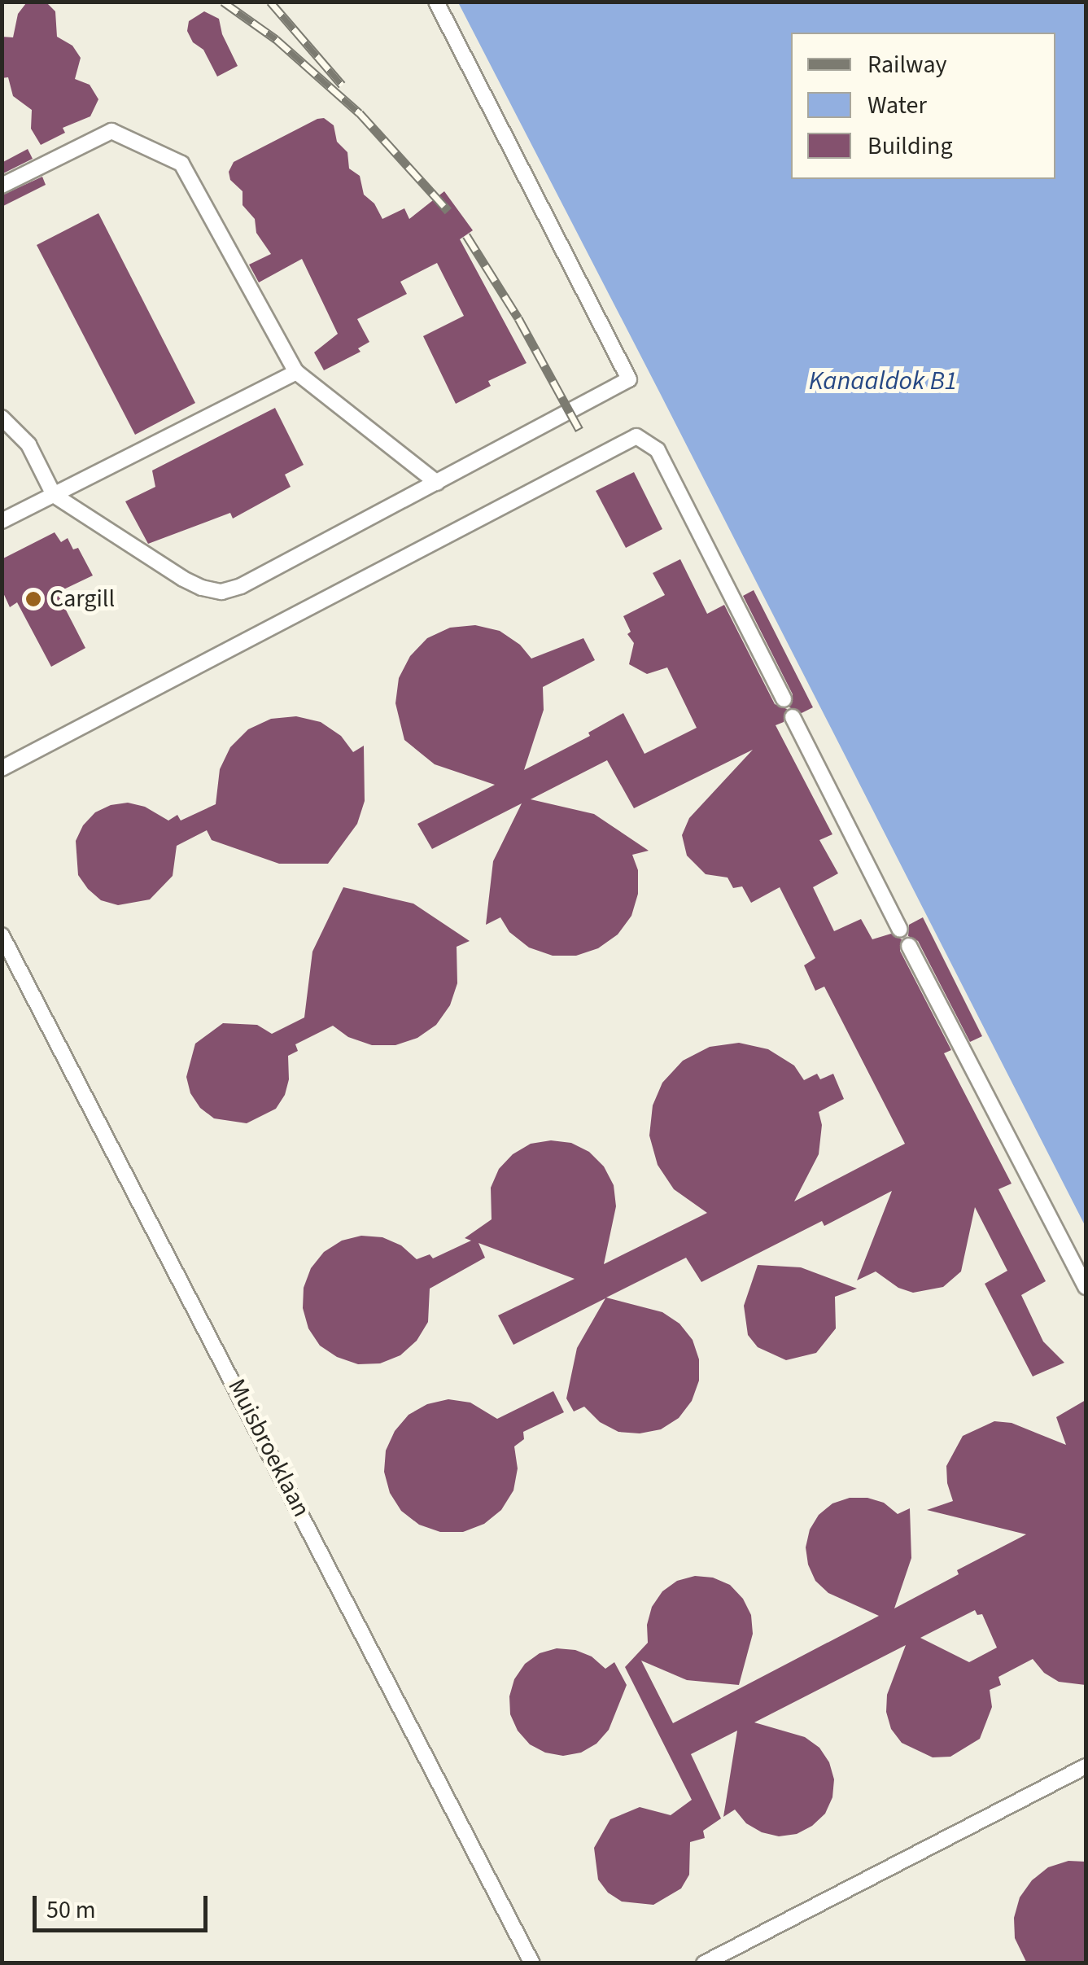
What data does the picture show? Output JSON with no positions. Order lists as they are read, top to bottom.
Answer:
{
  "streets": {
    "lane": ["Muisbroeklaan"]
  },
  "water": ["Kanaaldok B1"],
  "places": ["Cargill"],
  "legend": ["Railway", "Water", "Building"],
  "scale_bar": "50 m"
}
